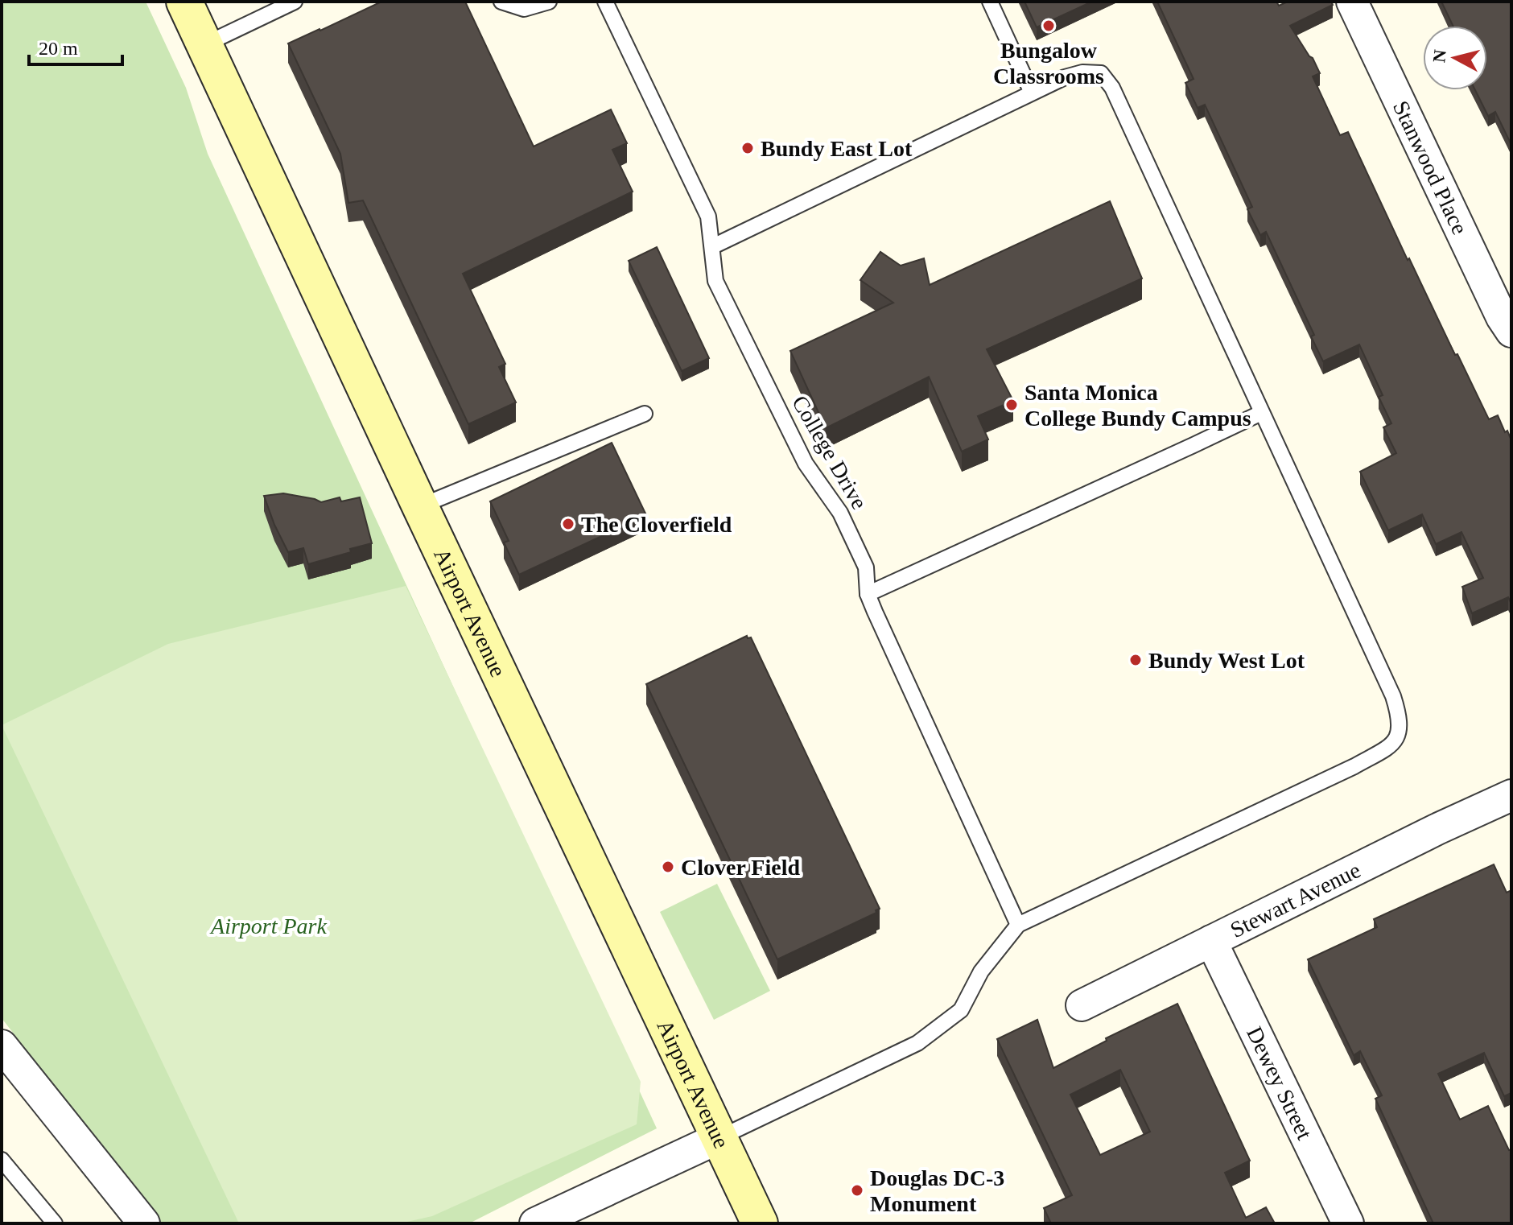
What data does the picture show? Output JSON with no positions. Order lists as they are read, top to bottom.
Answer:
{
  "streets": {
    "street": [
      "Stanwood Place",
      "Airport Avenue",
      "Stewart Avenue",
      "Dewey Street"
    ],
    "lane": ["College Drive"]
  },
  "crossings": [
    ["Stewart Avenue", "Dewey Street"]
  ],
  "parks": ["Airport Park"],
  "places": [
    "Bungalow Classrooms",
    "Bundy East Lot",
    "Santa Monica College Bundy Campus",
    "The Cloverfield",
    "Bundy West Lot",
    "Clover Field",
    "Douglas DC-3 Monument"
  ],
  "scale_bar": "20 m",
  "north": "left"
}
